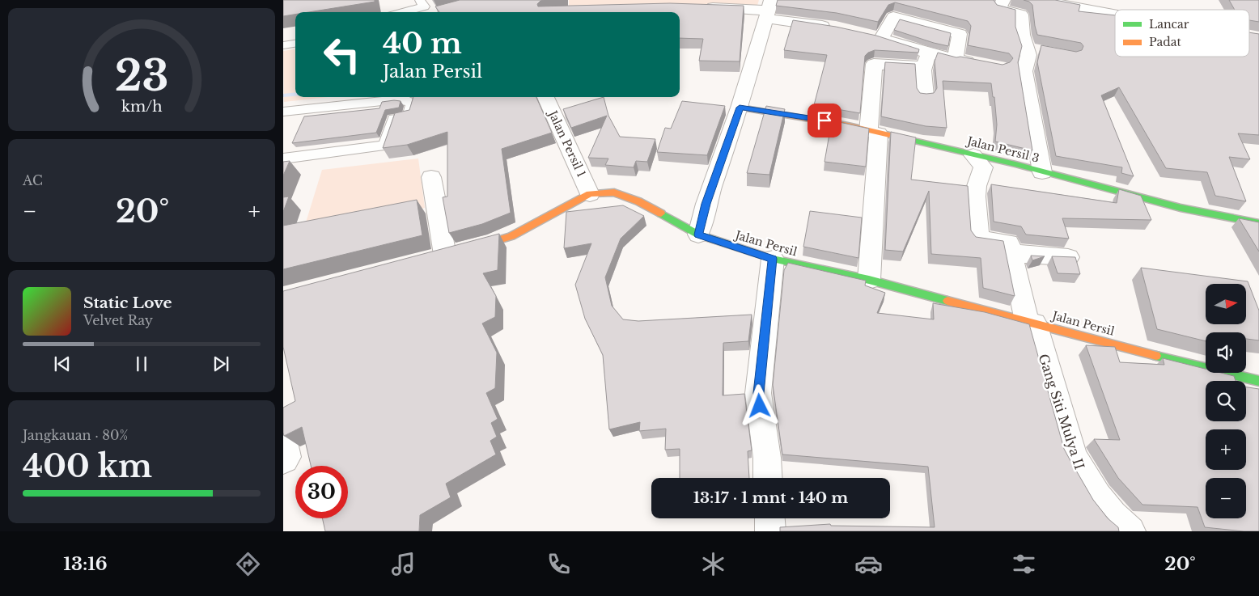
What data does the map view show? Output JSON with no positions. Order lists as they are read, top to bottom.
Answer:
{
  "streets": {
    "street": [
      "Jalan Persil 1",
      "Jalan Persil 3",
      "Jalan Persil",
      "Gang Siti Mulya II"
    ]
  },
  "crossings": [
    ["Jalan Persil 1", "Jalan Persil"],
    ["Jalan Persil", "Gang Siti Mulya II"]
  ],
  "legend": ["Lancar", "Padat"],
  "north": "right",
  "page": {
    "turn": ["40 m", "Jalan Persil"],
    "tile": [
      "AC",
      ["Jangkauan · 80%", "400 km"]
    ],
    "heat": ["−", "20°", "+"],
    "map_buttons": ["+", "−"],
    "song": ["Static Love", "Velvet Ray"],
    "limit": "30",
    "trip": "13:17 · 1 mnt · 140 m",
    "tabs": ["13:16", "20°"],
    "gauge": ["23", "km/h"]
  }
}
